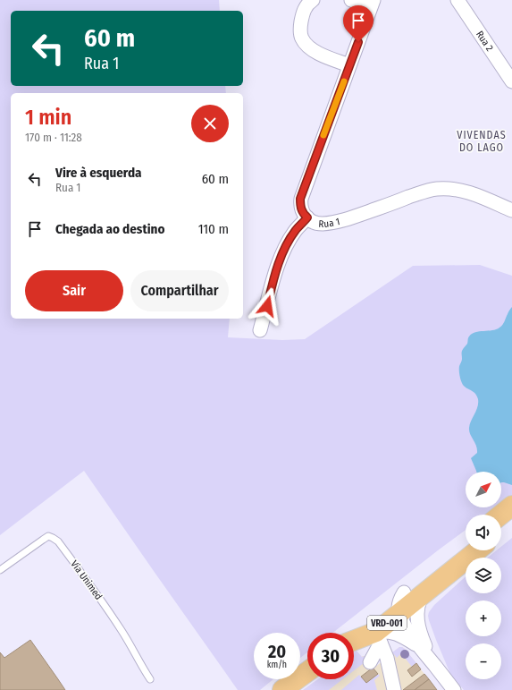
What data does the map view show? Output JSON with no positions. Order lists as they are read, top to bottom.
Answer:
{
  "streets": {
    "main road": ["VRD-001"],
    "street": ["Rua 2", "Rua 1"],
    "lane": ["Via Unimed"]
  },
  "districts": ["VIVENDAS DO LAGO"],
  "north": "top right",
  "page": {
    "turn": ["60 m", "Rua 1"],
    "heading": ["1 min", "170 m · 11:28"],
    "list": [
      {
        "name": "Vire à esquerda",
        "note": "Rua 1",
        "value": "60 m"
      },
      {
        "name": "Chegada ao destino",
        "value": "110 m"
      }
    ],
    "buttons": ["Sair", "Compartilhar"],
    "map_buttons": ["+", "−"],
    "speed": "20 km/h",
    "limit": "30"
  }
}
